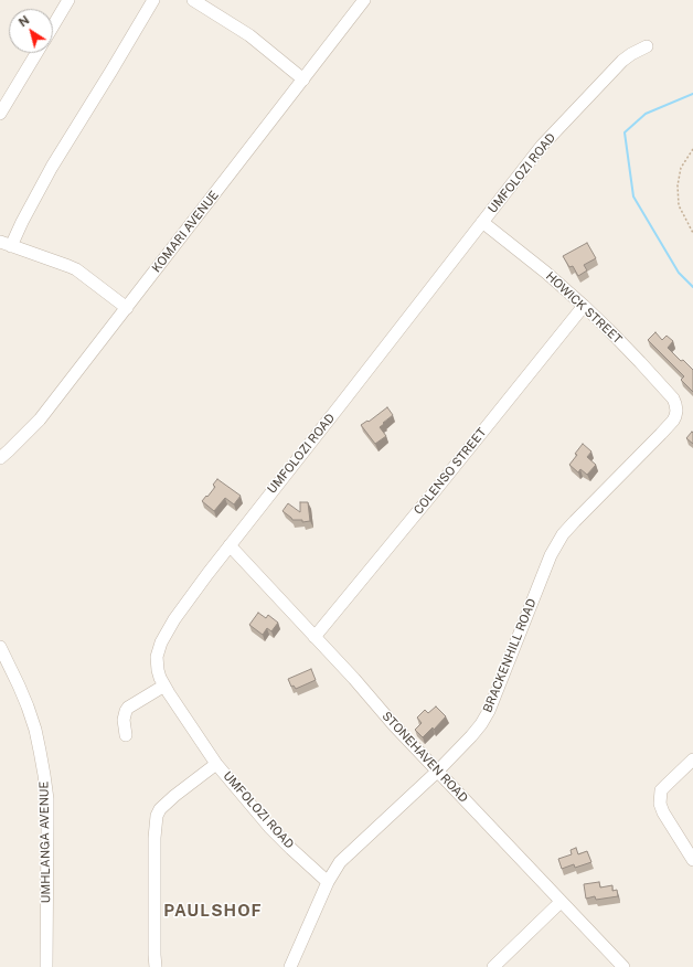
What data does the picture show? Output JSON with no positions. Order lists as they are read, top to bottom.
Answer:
{
  "streets": {
    "street": [
      "UMFOLOZI ROAD",
      "KOMARI AVENUE",
      "HOWICK STREET",
      "COLENSO STREET",
      "BRACKENHILL ROAD",
      "STONEHAVEN ROAD",
      "UMHLANGA AVENUE"
    ]
  },
  "crossings": [
    ["UMFOLOZI ROAD", "HOWICK STREET"],
    ["UMFOLOZI ROAD", "BRACKENHILL ROAD"],
    ["UMFOLOZI ROAD", "STONEHAVEN ROAD"],
    ["HOWICK STREET", "COLENSO STREET"],
    ["HOWICK STREET", "BRACKENHILL ROAD"],
    ["COLENSO STREET", "STONEHAVEN ROAD"],
    ["BRACKENHILL ROAD", "STONEHAVEN ROAD"]
  ],
  "districts": ["PAULSHOF"],
  "north": "top left"
}
